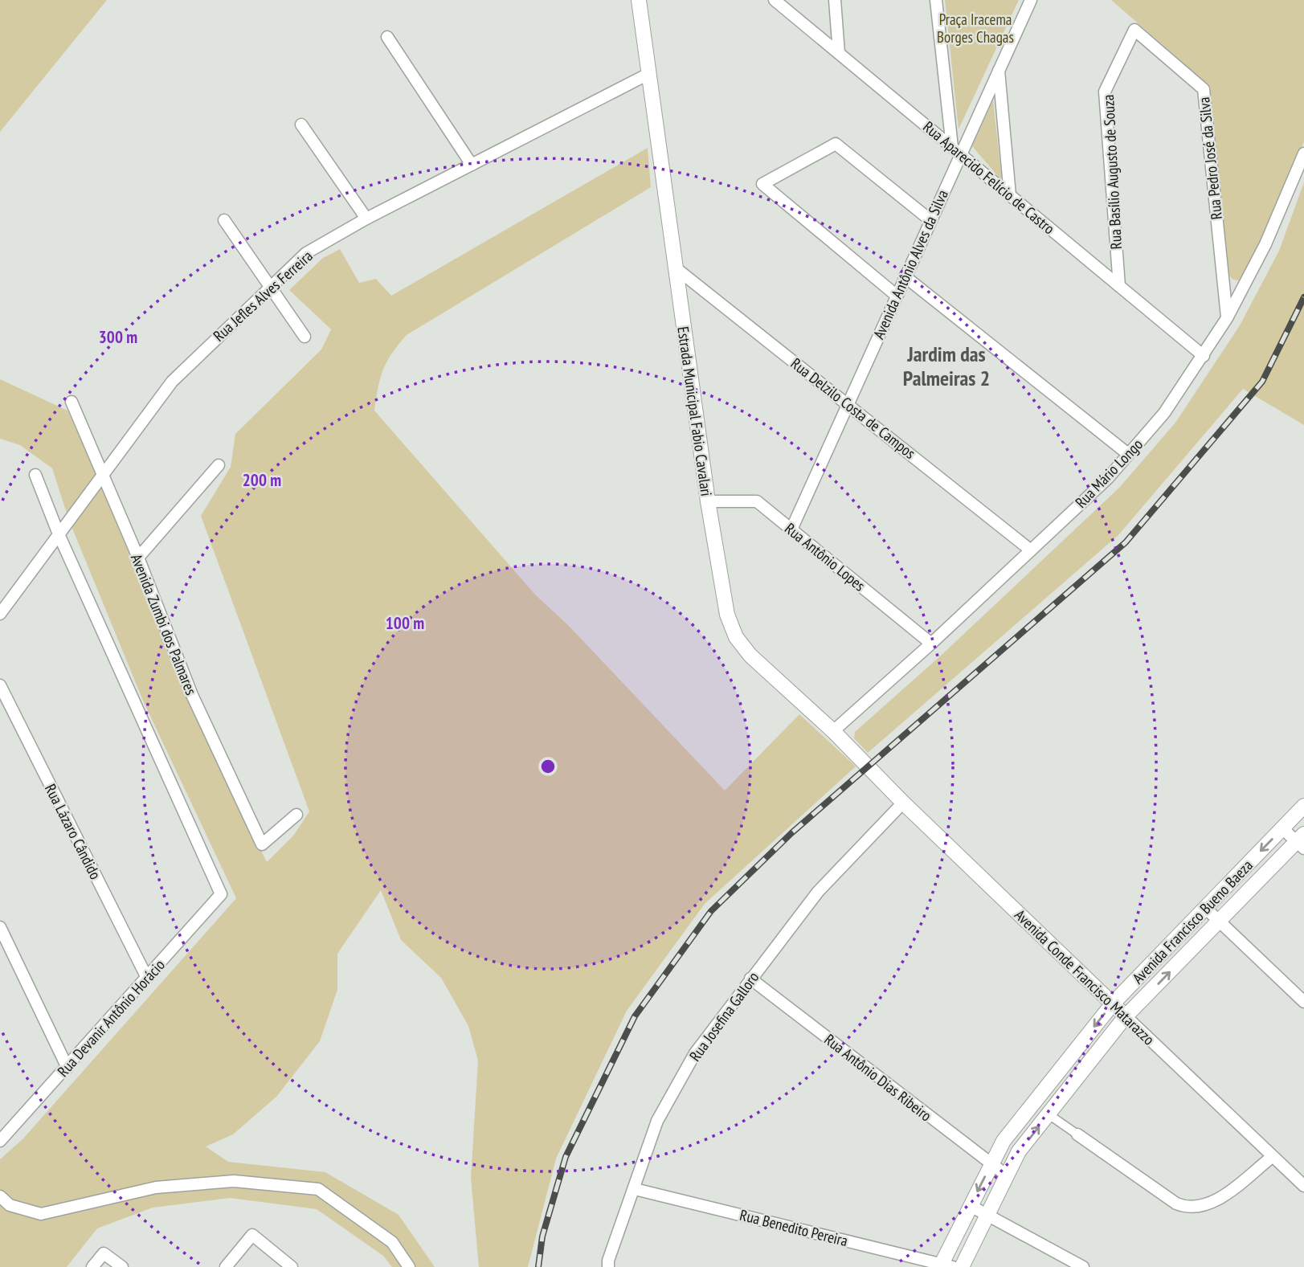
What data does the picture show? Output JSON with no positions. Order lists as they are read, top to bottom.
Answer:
{
  "streets": {
    "street": [
      "Rua Pedro José da Silva",
      "Rua Basílio Augusto de Souza",
      "Rua Aparecido Felício de Castro",
      "Avenida Antônio Alves da Silva",
      "Rua Jefles Alves Ferreira",
      "Rua Delzilo Costa de Campos",
      "Estrada Municipal Fabio Cavalari",
      "Rua Mário Longo",
      "Rua Antônio Lopes",
      "Avenida Zumbi dos Palmares",
      "Rua Lázaro Cândido",
      "Avenida Francisco Bueno Baeza",
      "Avenida Conde Francisco Matarazzo",
      "Rua Josefina Galloro",
      "Rua Devanir Antônio Horácio",
      "Rua Antônio Dias Ribeiro",
      "Rua Benedito Pereira"
    ]
  },
  "crossings": [
    ["Rua Pedro José da Silva", "Rua Basílio Augusto de Souza"],
    ["Rua Pedro José da Silva", "Rua Mário Longo"],
    ["Rua Basílio Augusto de Souza", "Rua Aparecido Felício de Castro"],
    ["Rua Aparecido Felício de Castro", "Avenida Antônio Alves da Silva"],
    ["Rua Aparecido Felício de Castro", "Rua Mário Longo"],
    ["Avenida Antônio Alves da Silva", "Rua Delzilo Costa de Campos"],
    ["Avenida Antônio Alves da Silva", "Rua Antônio Lopes"],
    ["Rua Jefles Alves Ferreira", "Estrada Municipal Fabio Cavalari"],
    ["Rua Jefles Alves Ferreira", "Avenida Zumbi dos Palmares"],
    ["Rua Jefles Alves Ferreira", "Rua Devanir Antônio Horácio"],
    ["Rua Delzilo Costa de Campos", "Estrada Municipal Fabio Cavalari"],
    ["Rua Delzilo Costa de Campos", "Rua Mário Longo"],
    ["Estrada Municipal Fabio Cavalari", "Rua Mário Longo"],
    ["Estrada Municipal Fabio Cavalari", "Rua Antônio Lopes"],
    ["Estrada Municipal Fabio Cavalari", "Avenida Conde Francisco Matarazzo"],
    ["Rua Mário Longo", "Rua Antônio Lopes"],
    ["Rua Lázaro Cândido", "Rua Devanir Antônio Horácio"],
    ["Avenida Francisco Bueno Baeza", "Avenida Conde Francisco Matarazzo"],
    ["Avenida Francisco Bueno Baeza", "Rua Antônio Dias Ribeiro"],
    ["Avenida Francisco Bueno Baeza", "Rua Benedito Pereira"],
    ["Avenida Conde Francisco Matarazzo", "Rua Josefina Galloro"],
    ["Rua Josefina Galloro", "Rua Antônio Dias Ribeiro"],
    ["Rua Josefina Galloro", "Rua Benedito Pereira"]
  ],
  "districts": ["Jardim das Palmeiras 2"],
  "parks": ["Praça Iracema Borges Chagas"],
  "rings": ["300 m", "200 m", "100 m"]
}
